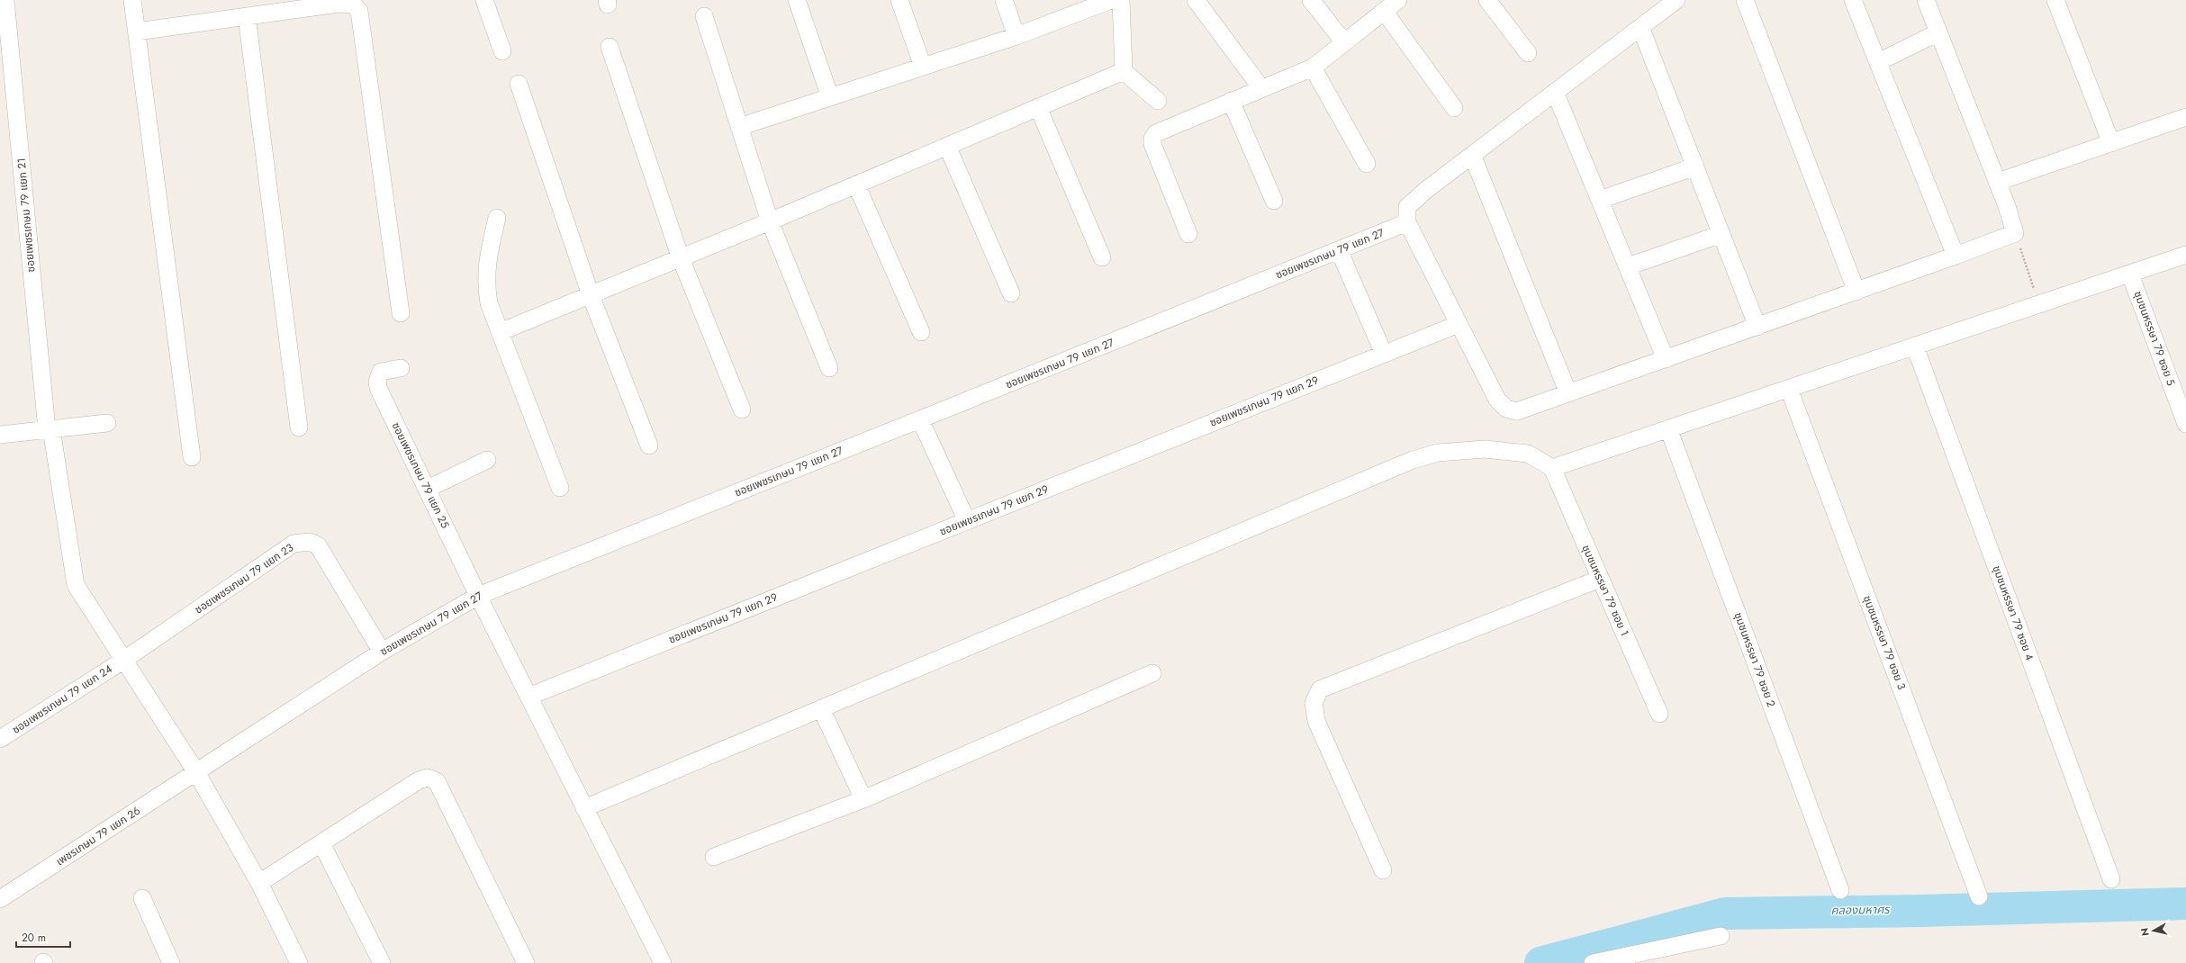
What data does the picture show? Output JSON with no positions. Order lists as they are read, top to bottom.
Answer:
{
  "streets": {
    "street": [
      "ซอยเพชรเกษม 79 แยก 21",
      "ซอยเพชรเกษม 79 แยก 27",
      "ชุมชนหรรษา 79 ซอย 5",
      "ซอยเพชรเกษม 79 แยก 29",
      "ซอยเพชรเกษม 79 แยก 25",
      "ซอยเพชรเกษม 79 แยก 23",
      "ชุมชนหรรษา 79 ซอย 1",
      "ชุมชนหรรษา 79 ซอย 4",
      "ชุมชนหรรษา 79 ซอย 3",
      "ชุมชนหรรษา 79 ซอย 2",
      "ซอยเพชรเกษม 79 แยก 24",
      "เพชรเกษม 79 แยก 26"
    ]
  },
  "crossings": [
    ["ซอยเพชรเกษม 79 แยก 21", "ซอยเพชรเกษม 79 แยก 27"],
    ["ซอยเพชรเกษม 79 แยก 21", "ซอยเพชรเกษม 79 แยก 23"],
    ["ซอยเพชรเกษม 79 แยก 21", "ซอยเพชรเกษม 79 แยก 24"],
    ["ซอยเพชรเกษม 79 แยก 21", "เพชรเกษม 79 แยก 26"],
    ["ซอยเพชรเกษม 79 แยก 27", "ซอยเพชรเกษม 79 แยก 25"],
    ["ซอยเพชรเกษม 79 แยก 27", "ซอยเพชรเกษม 79 แยก 23"],
    ["ซอยเพชรเกษม 79 แยก 27", "เพชรเกษม 79 แยก 26"],
    ["ซอยเพชรเกษม 79 แยก 29", "ซอยเพชรเกษม 79 แยก 25"],
    ["ซอยเพชรเกษม 79 แยก 23", "ซอยเพชรเกษม 79 แยก 24"]
  ],
  "water": ["คลองมหาศร"],
  "scale_bar": "20 m",
  "north": "left"
}
